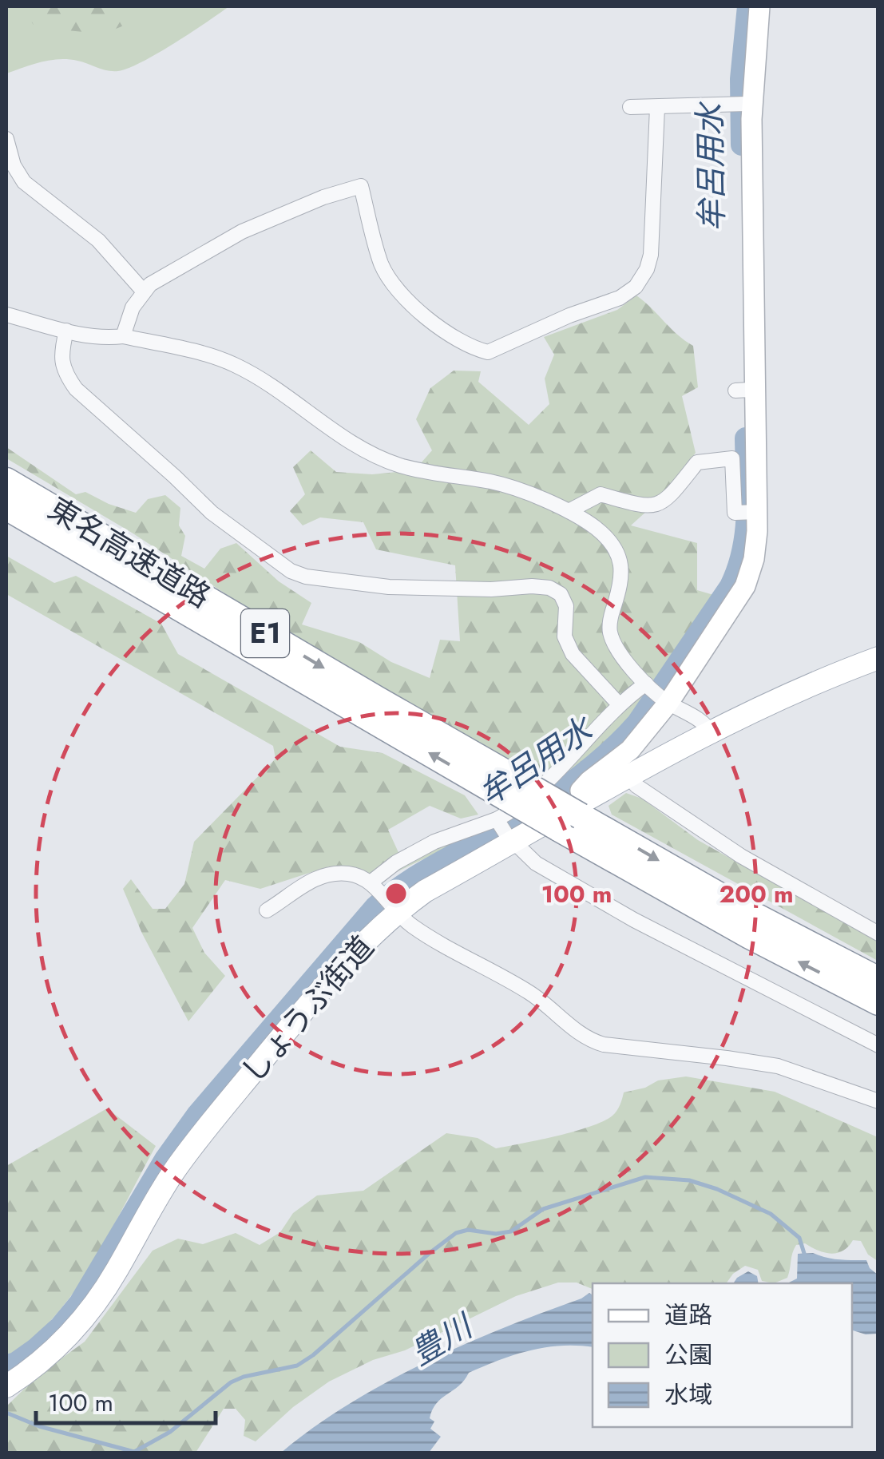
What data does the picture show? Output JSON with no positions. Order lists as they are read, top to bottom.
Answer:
{
  "streets": {
    "highway": ["東名高速道路", "E1"],
    "main road": ["しょうぶ街道"]
  },
  "crossings": [
    ["東名高速道路", "しょうぶ街道"]
  ],
  "water": ["牟呂用水", "豊川"],
  "legend": ["道路", "公園", "水域"],
  "scale_bar": "100 m",
  "rings": ["100 m", "200 m"]
}
